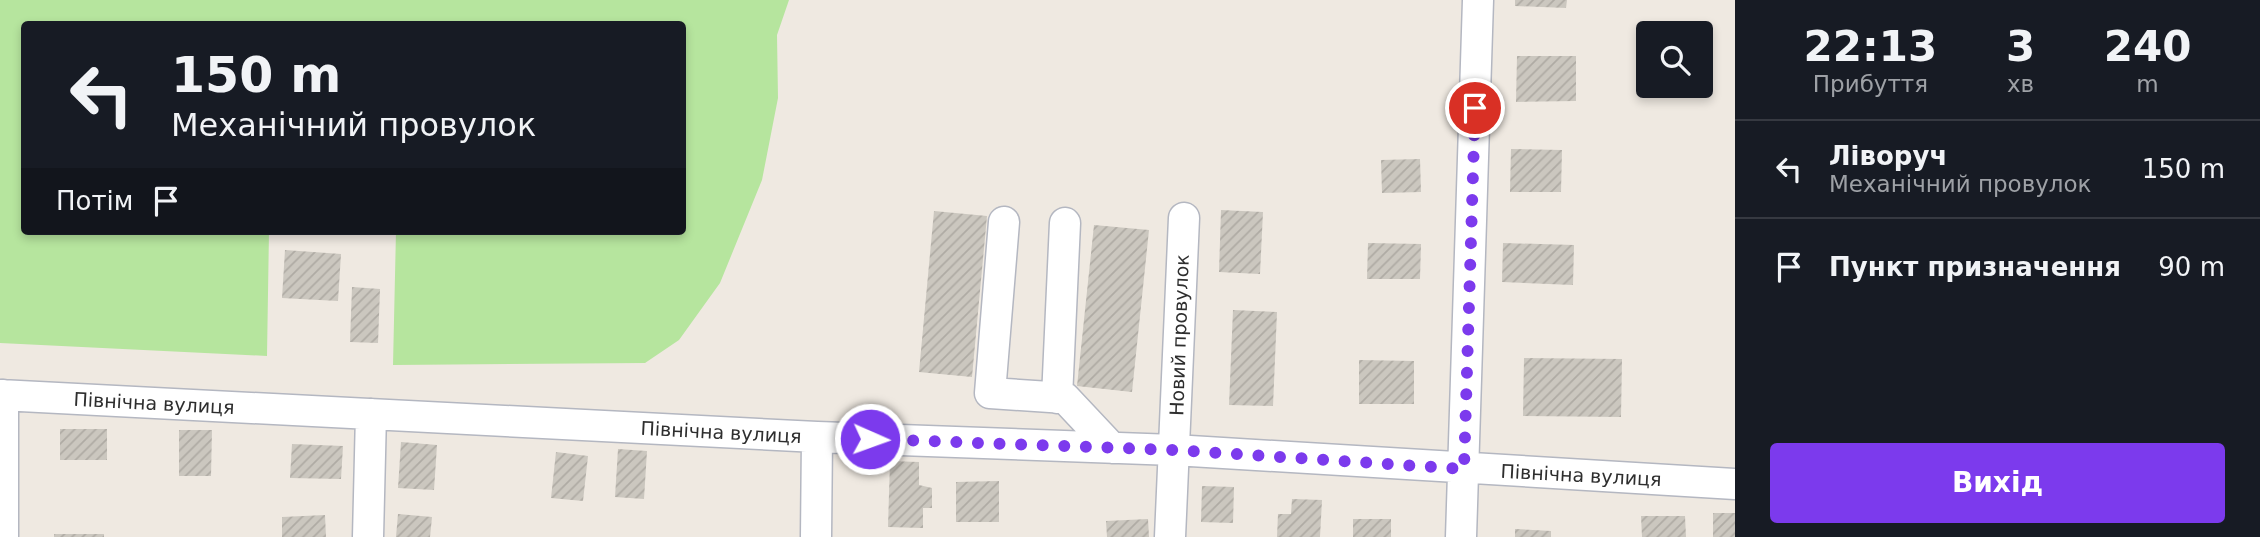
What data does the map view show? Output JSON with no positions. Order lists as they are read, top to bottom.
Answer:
{
  "streets": {
    "street": ["Новий провулок", "Північна вулиця"]
  },
  "crossings": [
    ["Новий провулок", "Північна вулиця"]
  ],
  "page": {
    "eta": [
      "22:13",
      "Прибуття",
      "3",
      "хв",
      "240",
      "m"
    ],
    "turn": ["150 m", "Механічний провулок"],
    "list": [
      {
        "name": "Ліворуч",
        "note": "Механічний провулок",
        "value": "150 m"
      },
      {
        "name": "Пункт призначення",
        "value": "90 m"
      }
    ],
    "then": "Потім",
    "buttons": "Вихід"
  }
}
